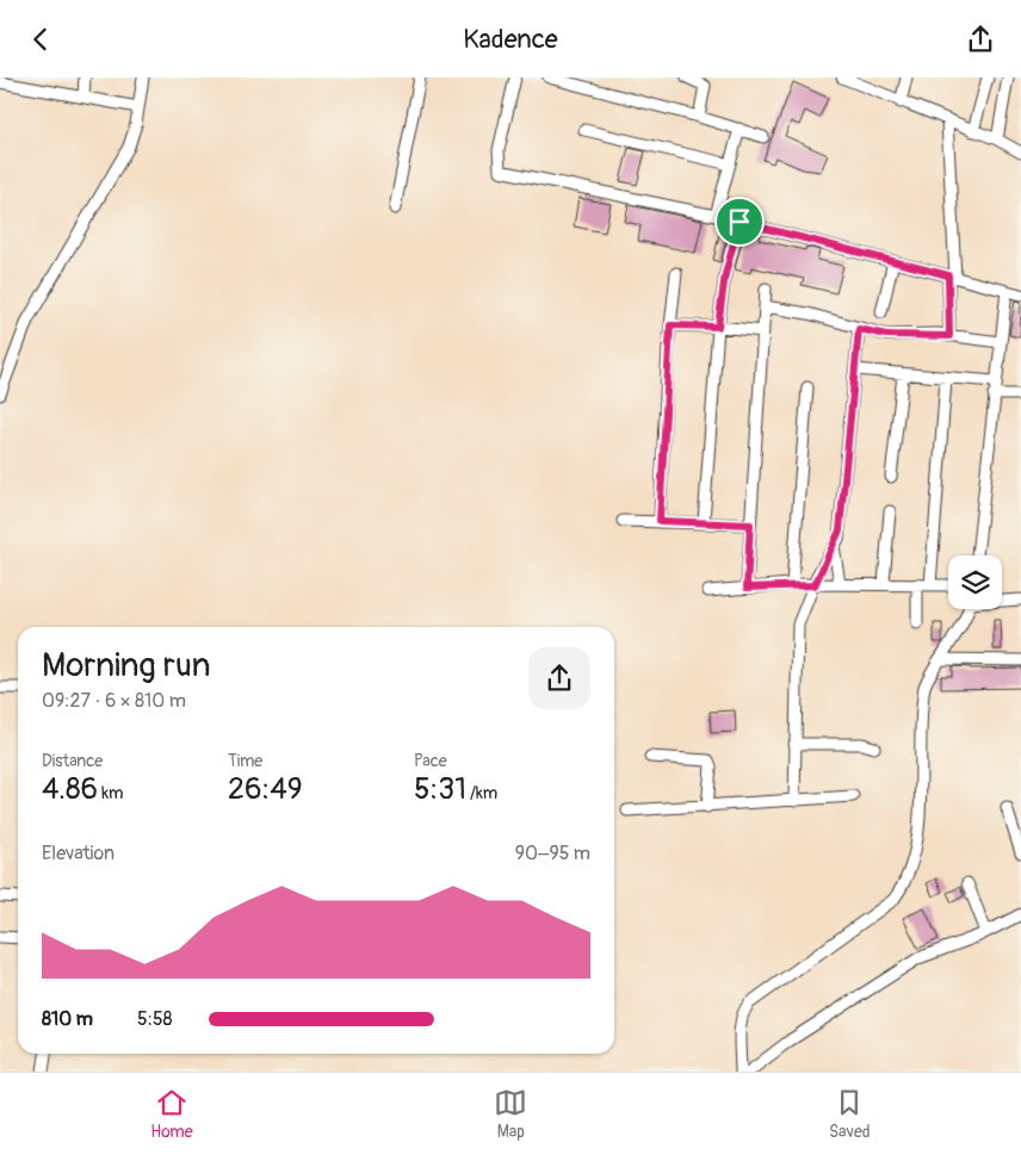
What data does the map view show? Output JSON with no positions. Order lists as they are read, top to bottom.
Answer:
{
  "page": {
    "header": "Kadence",
    "heading": ["Morning run", "09:27 · 6 × 810 m"],
    "stats": [
      ["Distance", "4.86 km"],
      ["Time", "26:49"],
      ["Pace", "5:31 /km"]
    ],
    "chart": ["Elevation", "90–95 m"],
    "list": [
      {
        "name": "810 m",
        "note": "5:58"
      }
    ],
    "tabs": ["Home", "Map", "Saved"]
  }
}
